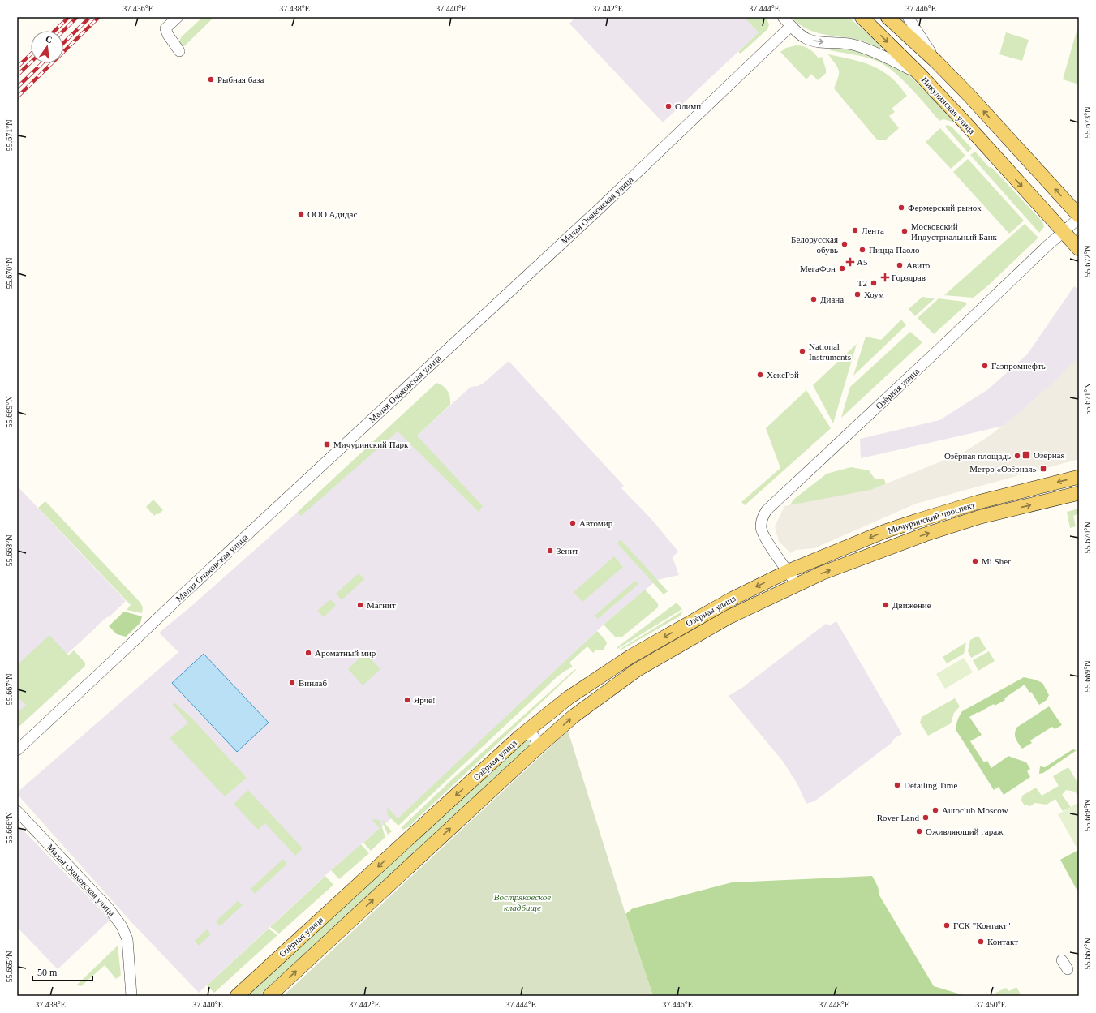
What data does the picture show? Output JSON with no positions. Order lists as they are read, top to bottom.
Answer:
{
  "streets": {
    "main road": ["Никулинская улица", "Озёрная улица", "Мичуринский проспект"],
    "street": ["Малая Очаковская улица"]
  },
  "crossings": [
    ["Никулинская улица", "Малая Очаковская улица"],
    ["Никулинская улица", "Озёрная улица"],
    ["Озёрная улица", "Мичуринский проспект"]
  ],
  "one_way": ["Никулинская улица"],
  "parks": ["Востряковское кладбище"],
  "places": {
    "other": [
      "Рыбная база",
      "Олимп",
      "Фермерский рынок",
      "ООО Адидас",
      "Лента",
      "Московский Индустриальный Банк",
      "Белорусская обувь",
      "Пицца Паоло",
      "Авито",
      "МегаФон",
      "T2",
      "Хоум",
      "Диана",
      "National Instruments",
      "Газпромнефть",
      "ХексРэй",
      "Озёрная площадь",
      "Автомир",
      "Зенит",
      "Mi.Sher",
      "Магнит",
      "Движение",
      "Ароматный мир",
      "Винлаб",
      "Ярче!",
      "Detailing Time",
      "Autoclub Moscow",
      "Rover Land",
      "Оживляющий гараж",
      "ГСК \"Контакт\"",
      "Контакт"
    ],
    "health": ["А5", "Горздрав"],
    "transit": ["Мичуринский Парк", "Озёрная", "Метро «Озёрная»"]
  },
  "scale_bar": "50 m",
  "north": "top",
  "coordinates": [
    "37.436°E",
    "37.438°E",
    "37.440°E",
    "37.442°E",
    "37.444°E",
    "37.446°E",
    "55.673°N",
    "55.671°N",
    "55.672°N",
    "55.670°N",
    "55.669°N",
    "55.668°N",
    "55.667°N",
    "55.666°N",
    "55.665°N",
    "37.448°E",
    "37.450°E"
  ]
}
